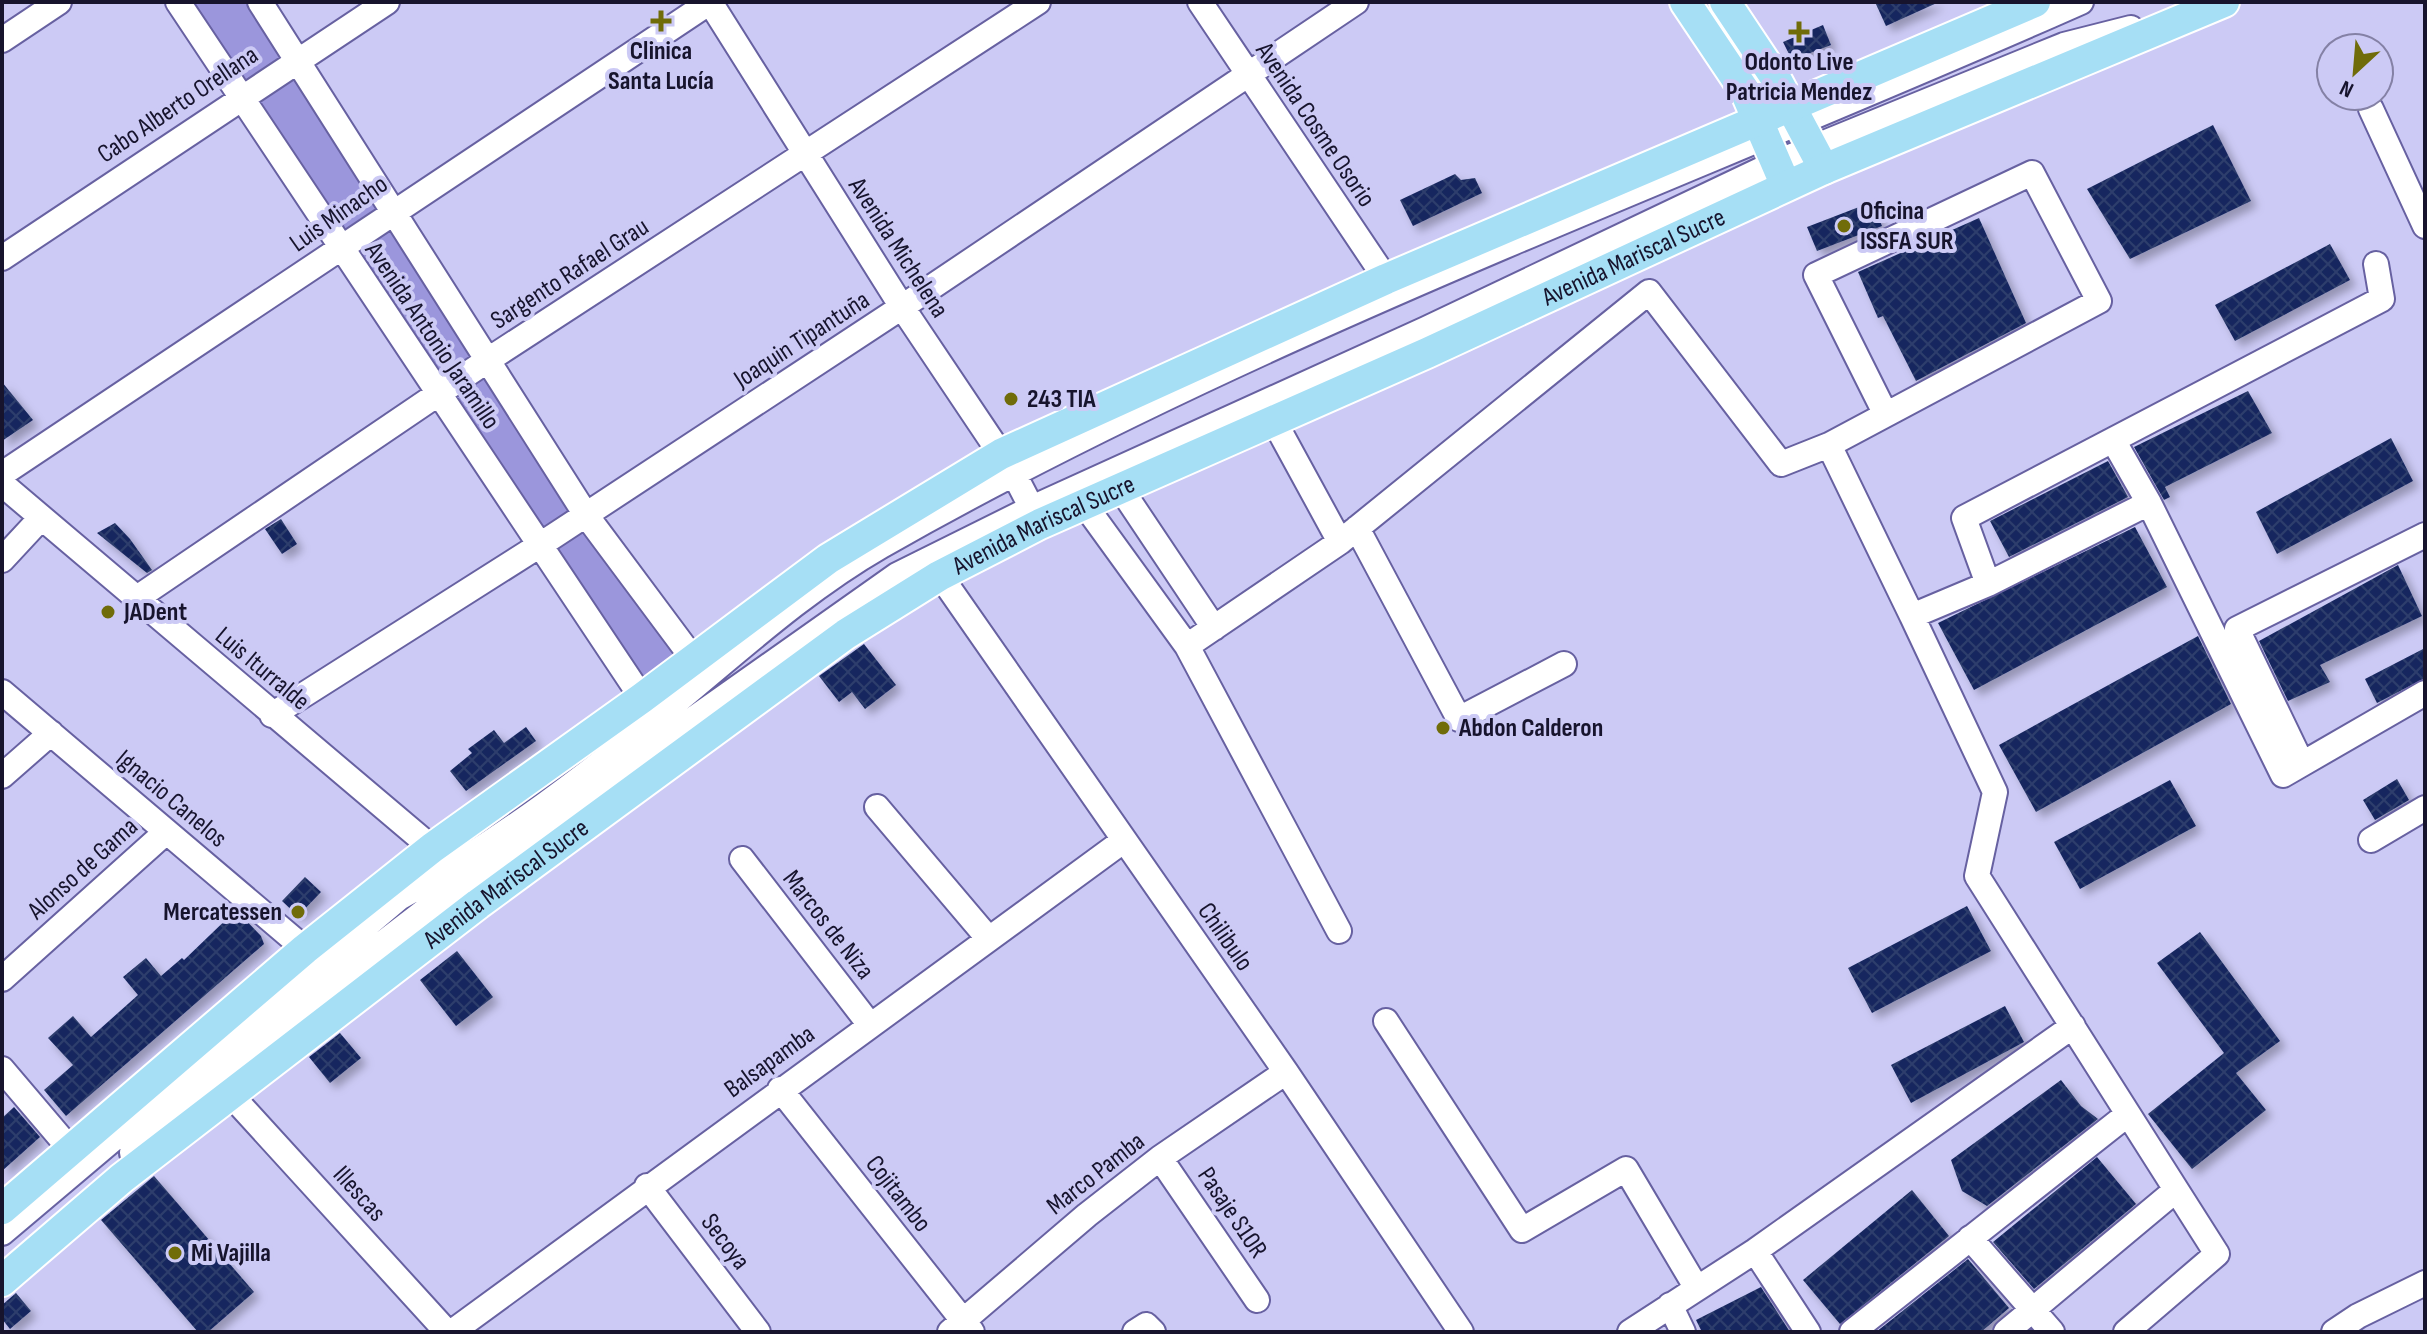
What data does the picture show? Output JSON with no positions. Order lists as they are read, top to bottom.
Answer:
{
  "streets": {
    "main road": ["Avenida Mariscal Sucre"],
    "street": [
      "Cabo Alberto Orellana",
      "Avenida Cosme Osorio",
      "Luis Minacho",
      "Avenida Michelena",
      "Sargento Rafael Grau",
      "Avenida Antonio Jaramillo",
      "Joaquin Tipantuña",
      "Luis Iturralde",
      "Ignacio Canelos",
      "Alonso de Gama",
      "Marcos de Niza",
      "Chilibulo",
      "Balsapamba",
      "Marco Pamba",
      "Illescas",
      "Cojitambo",
      "Pasaje S10R",
      "Secoya"
    ]
  },
  "crossings": [
    ["Cabo Alberto Orellana", "Avenida Antonio Jaramillo"],
    ["Avenida Cosme Osorio", "Avenida Mariscal Sucre"],
    ["Avenida Cosme Osorio", "Joaquin Tipantuña"],
    ["Luis Minacho", "Avenida Michelena"],
    ["Luis Minacho", "Avenida Antonio Jaramillo"],
    ["Avenida Michelena", "Avenida Mariscal Sucre"],
    ["Avenida Michelena", "Sargento Rafael Grau"],
    ["Avenida Michelena", "Joaquin Tipantuña"],
    ["Avenida Mariscal Sucre", "Avenida Antonio Jaramillo"],
    ["Avenida Mariscal Sucre", "Luis Iturralde"],
    ["Avenida Mariscal Sucre", "Ignacio Canelos"],
    ["Avenida Mariscal Sucre", "Chilibulo"],
    ["Avenida Mariscal Sucre", "Illescas"],
    ["Sargento Rafael Grau", "Avenida Antonio Jaramillo"],
    ["Sargento Rafael Grau", "Luis Iturralde"],
    ["Avenida Antonio Jaramillo", "Joaquin Tipantuña"],
    ["Joaquin Tipantuña", "Luis Iturralde"],
    ["Ignacio Canelos", "Alonso de Gama"],
    ["Marcos de Niza", "Balsapamba"],
    ["Chilibulo", "Balsapamba"],
    ["Chilibulo", "Marco Pamba"],
    ["Balsapamba", "Illescas"],
    ["Balsapamba", "Cojitambo"],
    ["Balsapamba", "Secoya"],
    ["Marco Pamba", "Cojitambo"],
    ["Marco Pamba", "Pasaje S10R"]
  ],
  "places": {
    "health": ["Clinica Santa Lucía", "Odonto Live Patricia Mendez"],
    "other": [
      "Oficina ISSFA SUR",
      "243 TIA",
      "JADent",
      "Abdon Calderon",
      "Mercatessen",
      "Mi Vajilla"
    ]
  },
  "north": "bottom left"
}
